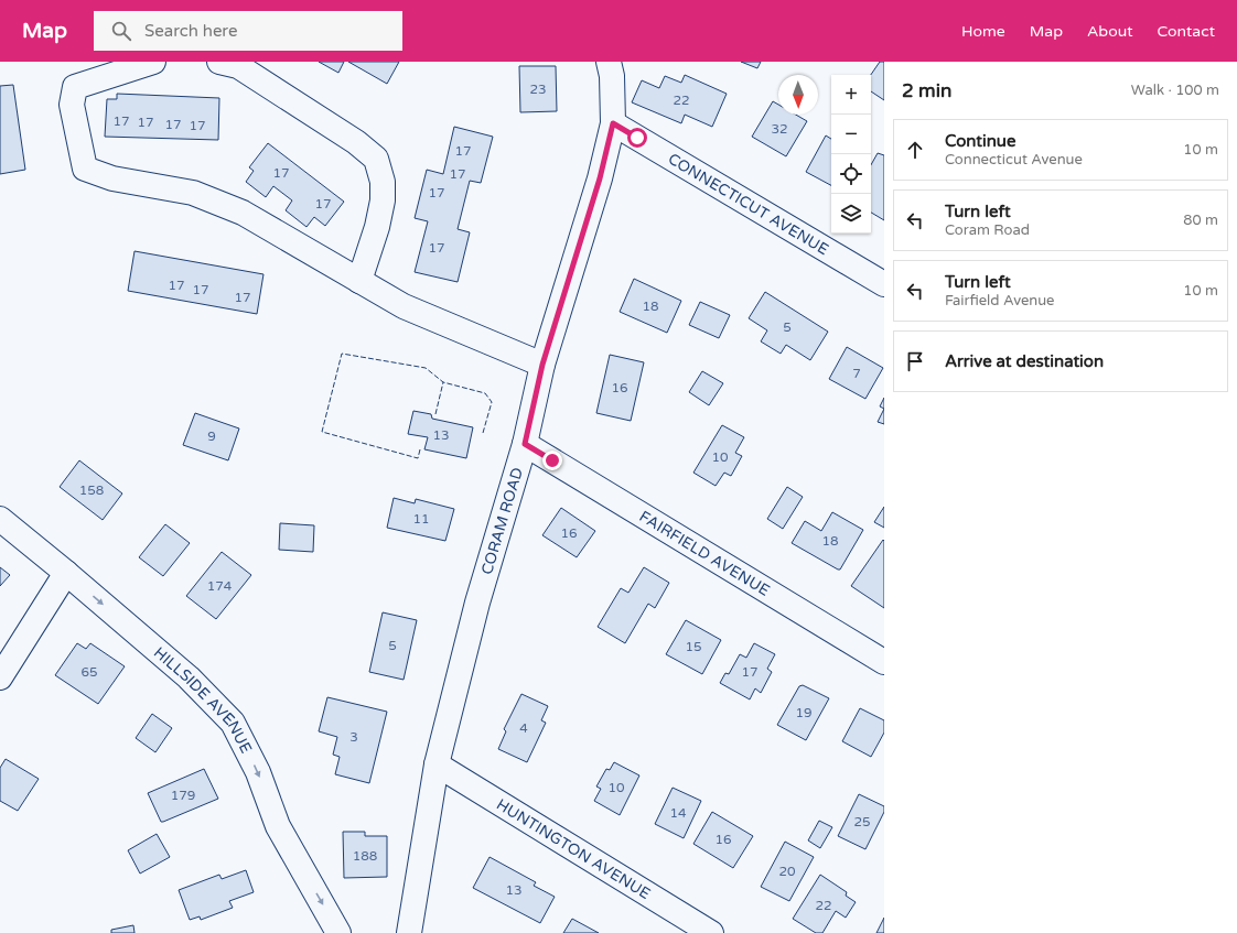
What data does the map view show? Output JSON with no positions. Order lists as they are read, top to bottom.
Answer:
{
  "streets": {
    "street": [
      "CONNECTICUT AVENUE",
      "CORAM ROAD",
      "FAIRFIELD AVENUE",
      "HILLSIDE AVENUE",
      "HUNTINGTON AVENUE"
    ]
  },
  "crossings": [
    ["CONNECTICUT AVENUE", "CORAM ROAD"],
    ["CORAM ROAD", "FAIRFIELD AVENUE"],
    ["CORAM ROAD", "HUNTINGTON AVENUE"]
  ],
  "one_way": ["HILLSIDE AVENUE"],
  "house_numbers": [
    "23",
    "22",
    "17",
    "17",
    "17",
    "17",
    "32",
    "17",
    "17",
    "17",
    "17",
    "17",
    "17",
    "17",
    "17",
    "17",
    "18",
    "5",
    "7",
    "16",
    "13",
    "9",
    "10",
    "158",
    "11",
    "16",
    "18",
    "174",
    "5",
    "15",
    "65",
    "17",
    "19",
    "4",
    "3",
    "10",
    "179",
    "14",
    "25",
    "16",
    "188",
    "20",
    "13",
    "22"
  ],
  "north": "bottom",
  "page": {
    "header": "Map",
    "search": "Search here",
    "nav": [
      "Home",
      "Map",
      "About",
      "Contact"
    ],
    "heading": ["2 min", "Walk · 100 m"],
    "map_buttons": ["+", "−"],
    "list": [
      ["Continue", "Connecticut Avenue", "10 m"],
      ["Turn left", "Coram Road", "80 m"],
      ["Turn left", "Fairfield Avenue", "10 m"],
      "Arrive at destination"
    ]
  }
}
